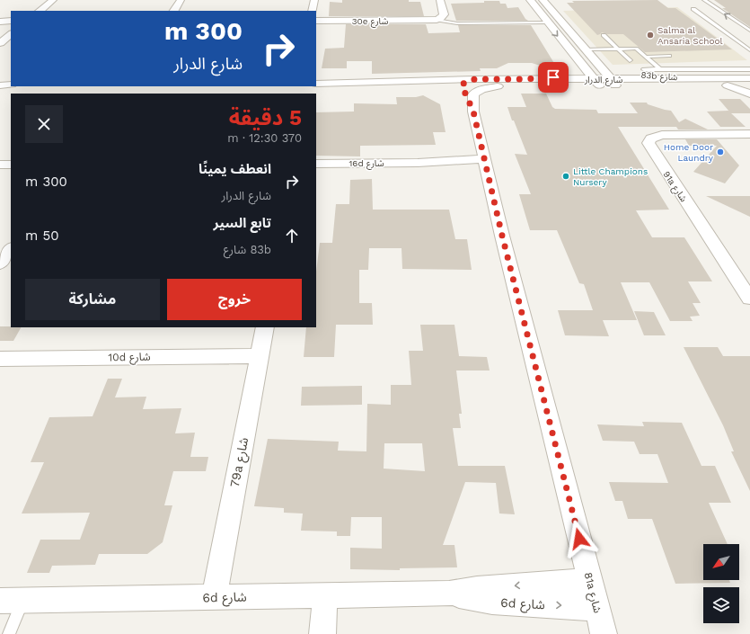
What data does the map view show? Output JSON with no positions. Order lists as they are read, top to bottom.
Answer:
{
  "streets": {
    "street": [
      "30e شارع",
      "83b شارع",
      "شارع الدرار",
      "16d شارع",
      "91a شارع",
      "10d شارع",
      "79a شارع",
      "81a شارع",
      "6d شارع"
    ]
  },
  "crossings": [
    ["83b شارع", "شارع الدرار"],
    ["شارع الدرار", "81a شارع"],
    ["16d شارع", "81a شارع"],
    ["10d شارع", "79a شارع"],
    ["79a شارع", "6d شارع"],
    ["81a شارع", "6d شارع"]
  ],
  "places": ["Salma al Ansaria School", "Home Door Laundry", "Little Champions Nursery"],
  "north": "bottom left",
  "page": {
    "turn": ["300 m", "شارع الدرار"],
    "heading": ["5 دقيقة", "370 m · 12:30"],
    "list": [
      {
        "name": "انعطف يمينًا",
        "note": "شارع الدرار",
        "value": "300 m"
      },
      {
        "name": "تابع السير",
        "note": "83b شارع",
        "value": "50 m"
      }
    ],
    "buttons": ["خروج", "مشاركة"]
  }
}
